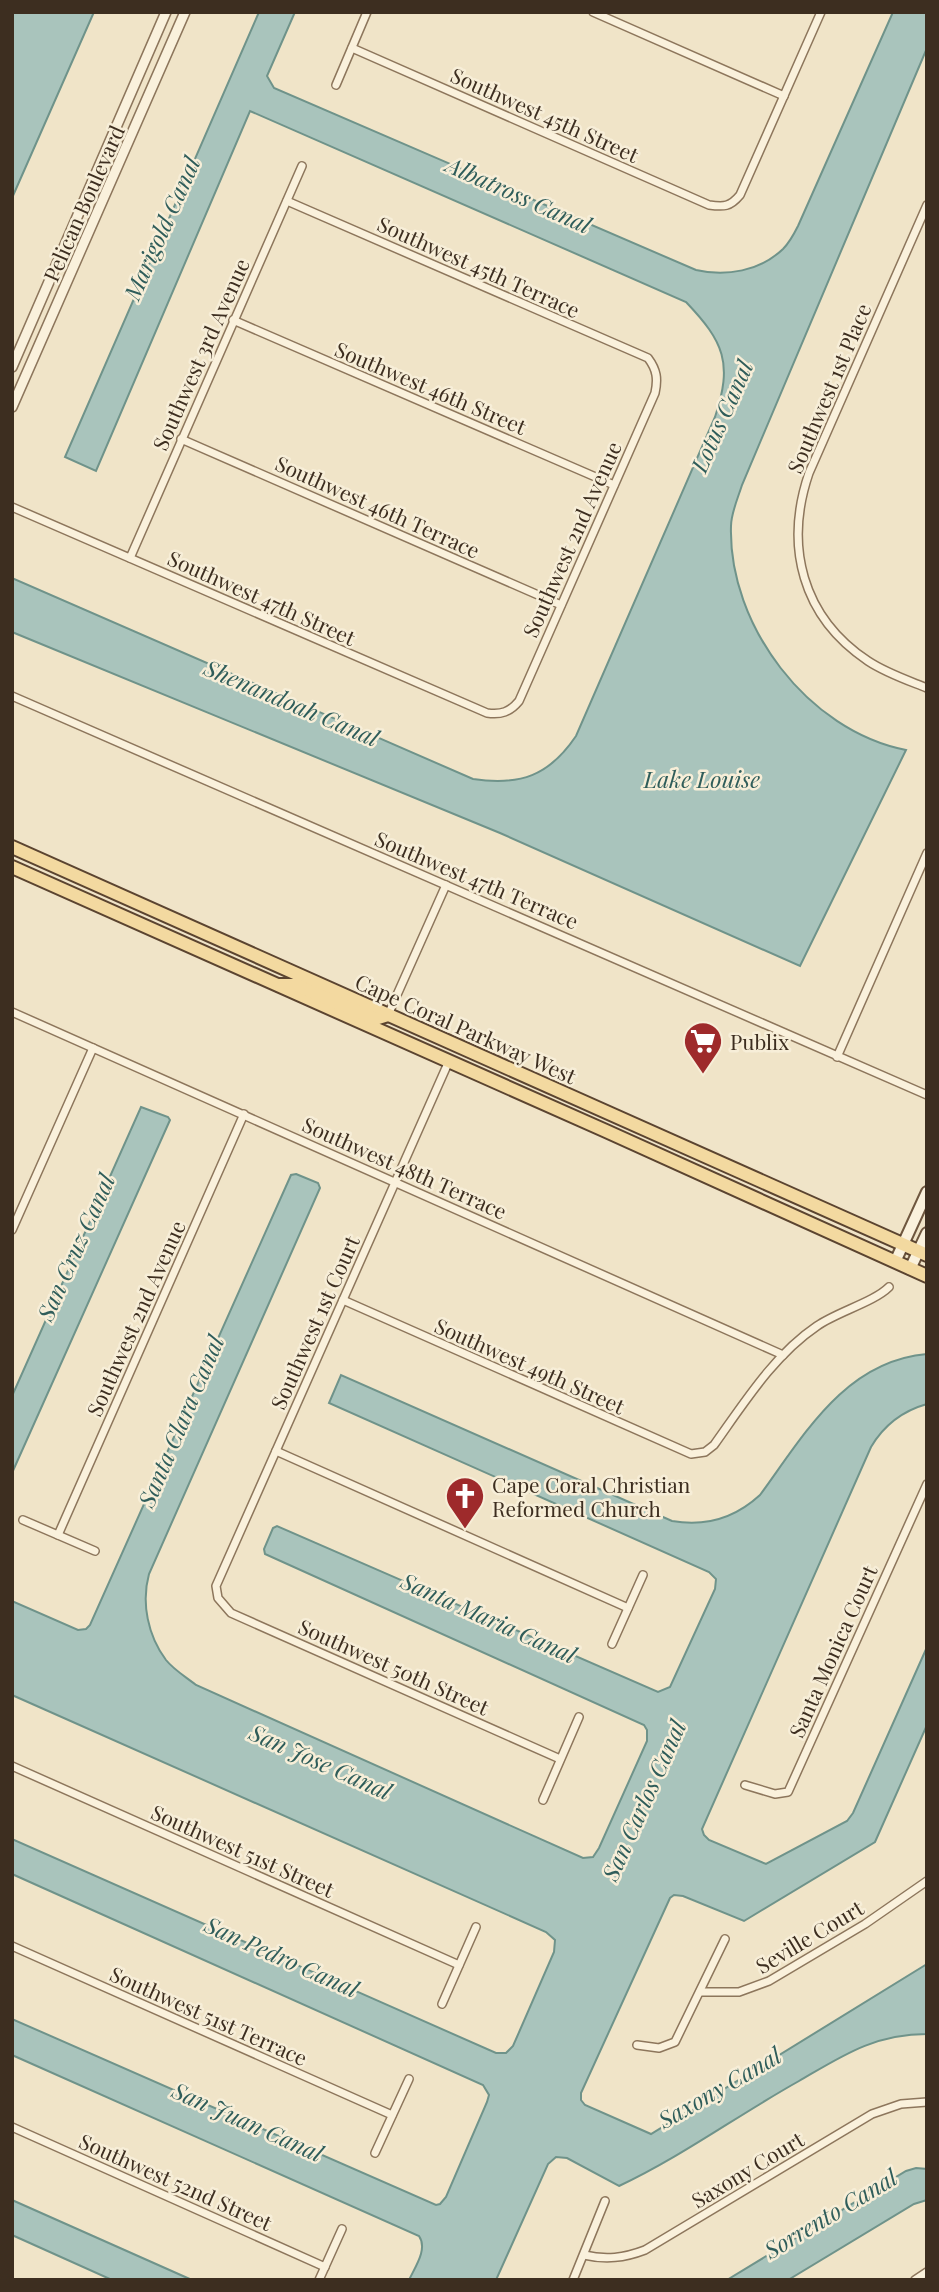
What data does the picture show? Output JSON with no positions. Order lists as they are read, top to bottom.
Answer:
{
  "streets": {
    "main road": ["Cape Coral Parkway West"],
    "street": [
      "Southwest 45th Street",
      "Pelican Boulevard",
      "Southwest 45th Terrace",
      "Southwest 3rd Avenue",
      "Southwest 46th Street",
      "Southwest 1st Place",
      "Southwest 46th Terrace",
      "Southwest 2nd Avenue",
      "Southwest 47th Street",
      "Southwest 47th Terrace",
      "Southwest 48th Terrace",
      "Southwest 1st Court",
      "Southwest 49th Street",
      "Santa Monica Court",
      "Southwest 50th Street",
      "Southwest 51st Street",
      "Seville Court",
      "Southwest 51st Terrace",
      "Saxony Court",
      "Southwest 52nd Street"
    ]
  },
  "crossings": [
    ["Southwest 45th Terrace", "Southwest 3rd Avenue"],
    ["Southwest 45th Terrace", "Southwest 2nd Avenue"],
    ["Southwest 3rd Avenue", "Southwest 46th Street"],
    ["Southwest 3rd Avenue", "Southwest 46th Terrace"],
    ["Southwest 3rd Avenue", "Southwest 47th Street"],
    ["Southwest 46th Street", "Southwest 2nd Avenue"],
    ["Southwest 46th Terrace", "Southwest 2nd Avenue"],
    ["Southwest 2nd Avenue", "Southwest 47th Street"],
    ["Southwest 2nd Avenue", "Southwest 48th Terrace"],
    ["Cape Coral Parkway West", "Southwest 1st Court"],
    ["Southwest 48th Terrace", "Southwest 1st Court"],
    ["Southwest 48th Terrace", "Southwest 49th Street"],
    ["Southwest 1st Court", "Southwest 49th Street"],
    ["Southwest 1st Court", "Southwest 50th Street"]
  ],
  "water": [
    "Albatross Canal",
    "Marigold Canal",
    "Lotus Canal",
    "Shenandoah Canal",
    "Lake Louise",
    "San Cruz Canal",
    "Santa Clara Canal",
    "Santa Maria Canal",
    "San Jose Canal",
    "San Carlos Canal",
    "San Pedro Canal",
    "Saxony Canal",
    "San Juan Canal",
    "Sorrento Canal"
  ],
  "places": {
    "supermarket": ["Publix"],
    "church": ["Cape Coral Christian Reformed Church"]
  }
}
